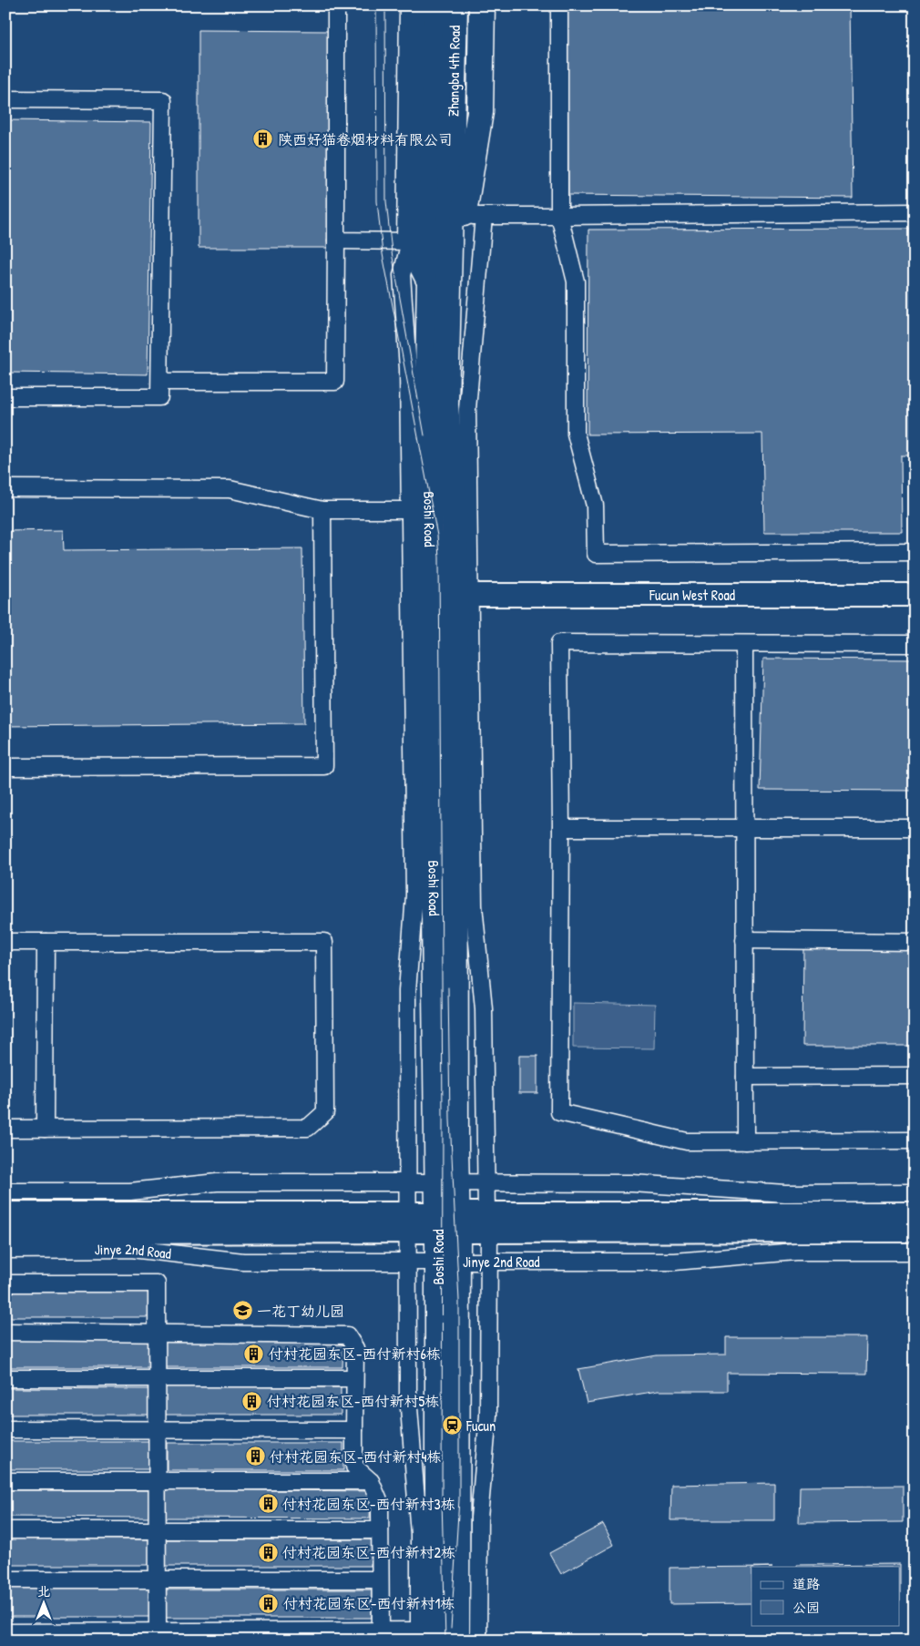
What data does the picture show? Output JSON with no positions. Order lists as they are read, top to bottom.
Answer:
{
  "streets": {
    "main road": [
      "Zhangba 4th Road",
      "Boshi Road",
      "Fucun West Road",
      "Jinye 2nd Road"
    ]
  },
  "crossings": [
    ["Zhangba 4th Road", "Boshi Road"],
    ["Boshi Road", "Jinye 2nd Road"]
  ],
  "places": {
    "building": [
      "陕西好猫卷烟材料有限公司",
      "付村花园东区-西付新村6栋",
      "付村花园东区-西付新村5栋",
      "付村花园东区-西付新村4栋",
      "付村花园东区-西付新村3栋",
      "付村花园东区-西付新村2栋",
      "付村花园东区-西付新村1栋"
    ],
    "school or university": ["一花丁幼儿园"],
    "station": ["Fucun"]
  },
  "legend": ["道路", "公园"],
  "north": "top"
}
